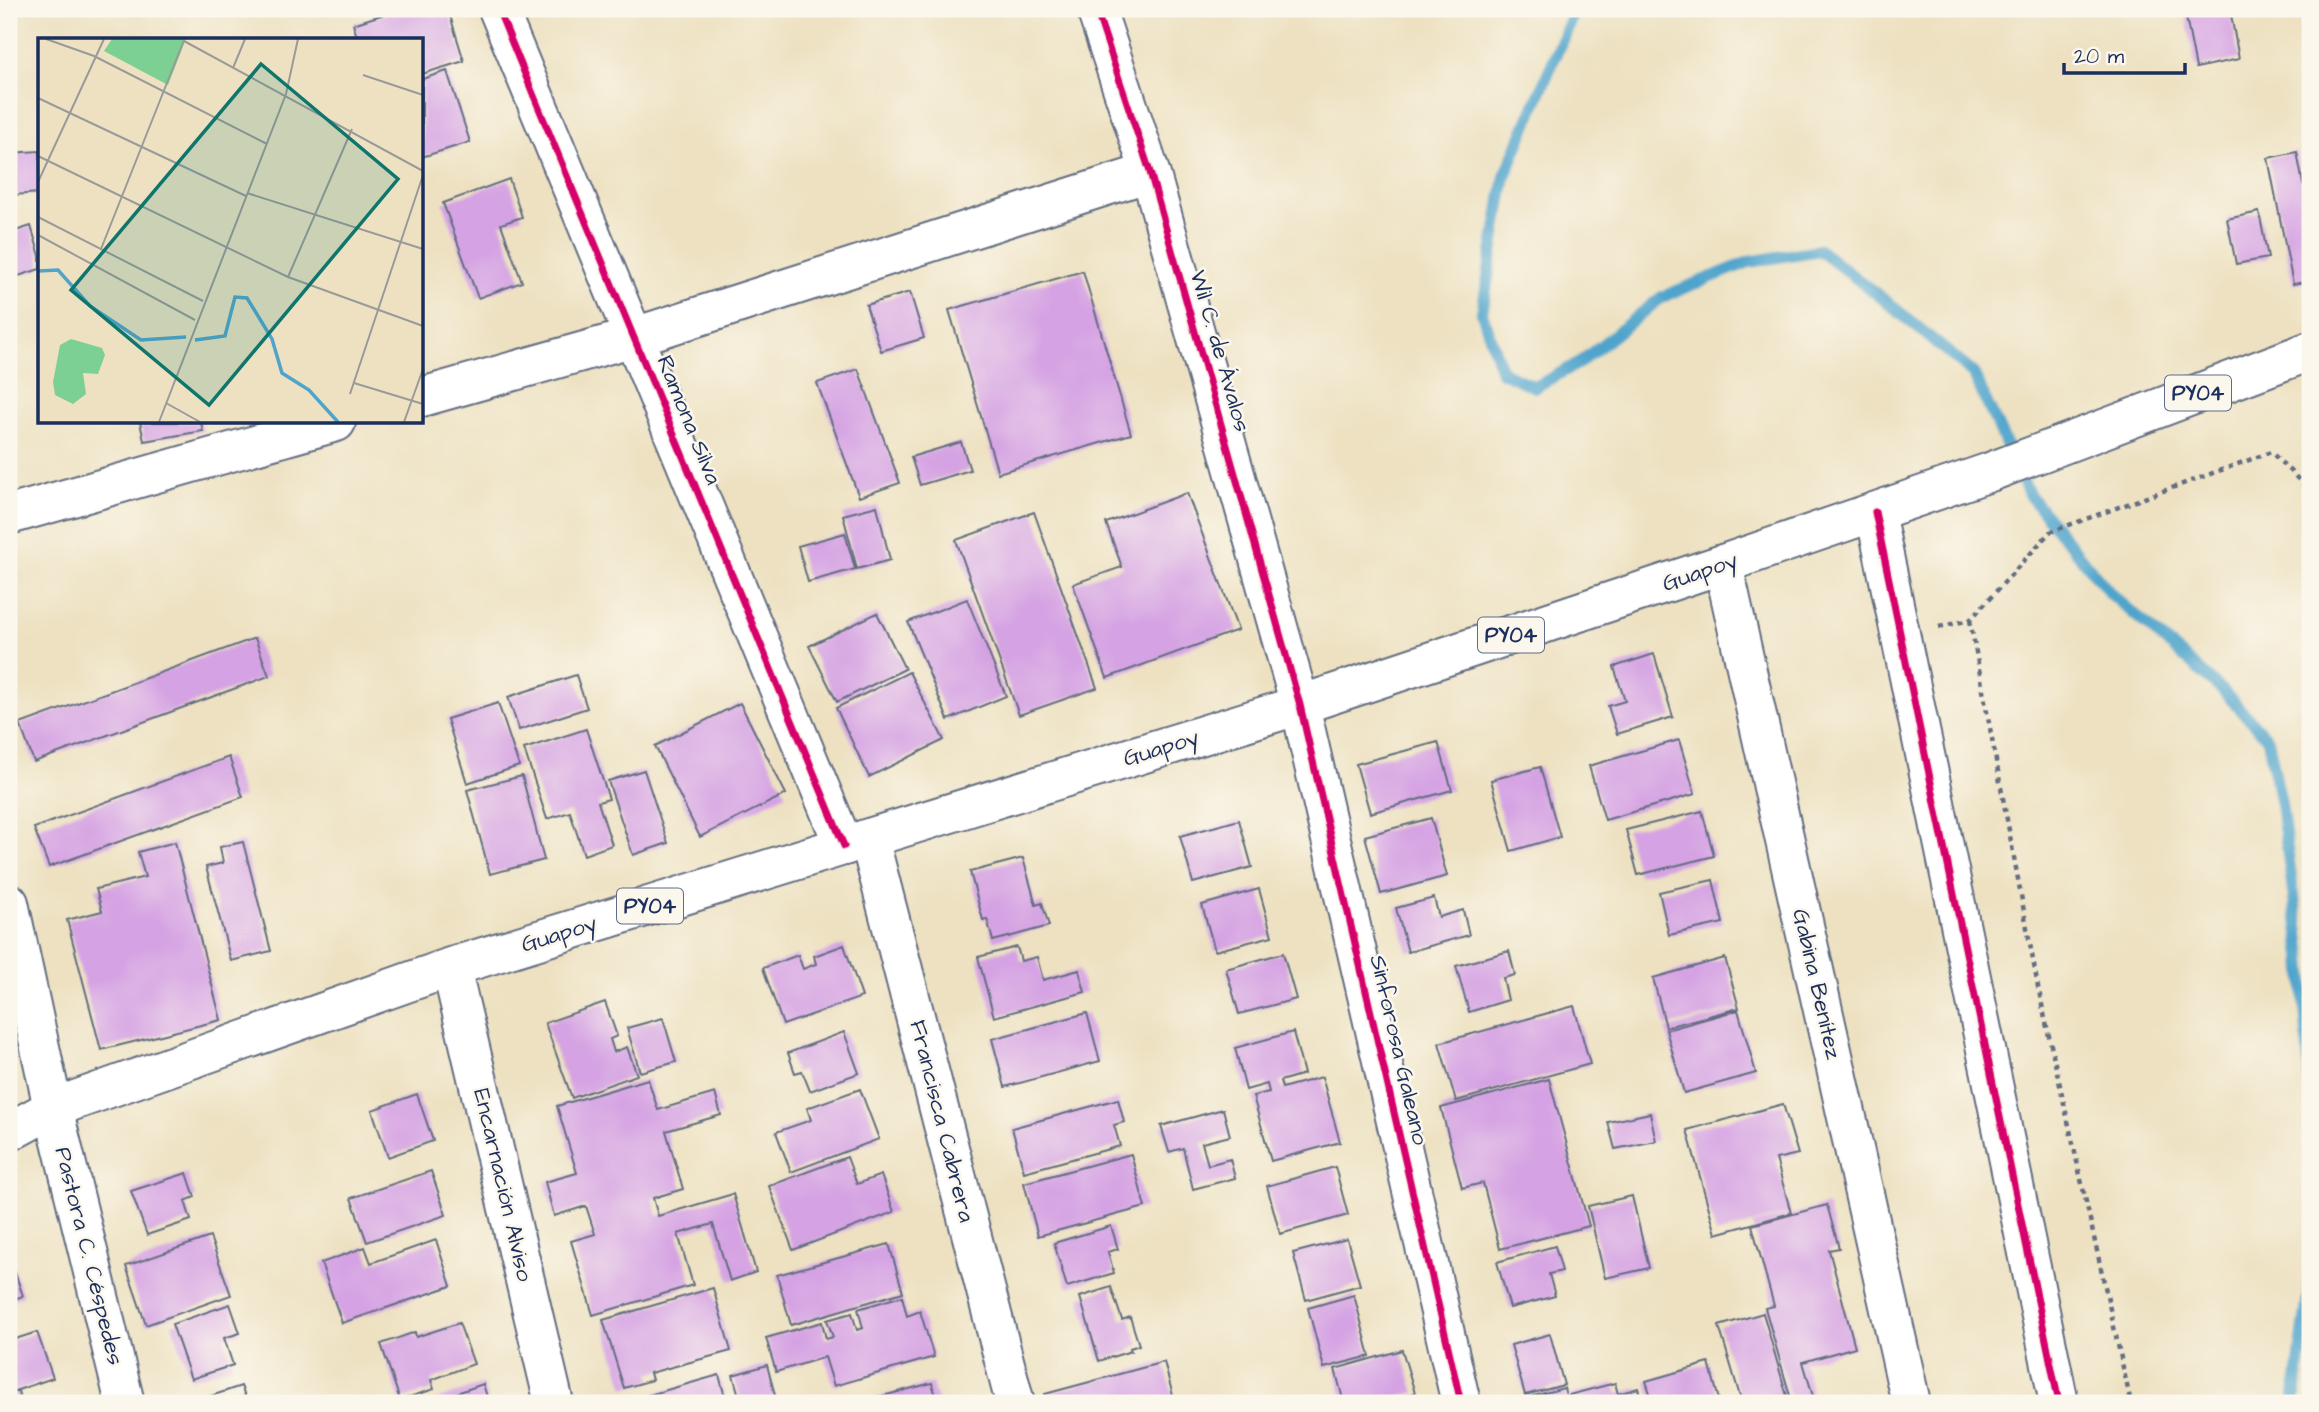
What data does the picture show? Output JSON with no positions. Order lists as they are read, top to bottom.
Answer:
{
  "streets": {
    "street": [
      "Wil C. de Ávalos",
      "PY04",
      "Ramona Silva",
      "Guapoy",
      "Gabina Benítez",
      "Sinforosa Galeano",
      "Francisca Cabrera",
      "Encarnación Alviso",
      "Pastora C. Céspedes"
    ]
  },
  "crossings": [
    ["Wil C. de Ávalos", "Guapoy"],
    ["Wil C. de Ávalos", "Sinforosa Galeano"],
    ["Ramona Silva", "Guapoy"],
    ["Ramona Silva", "Francisca Cabrera"],
    ["Guapoy", "Gabina Benítez"],
    ["Guapoy", "Sinforosa Galeano"],
    ["Guapoy", "Francisca Cabrera"],
    ["Guapoy", "Encarnación Alviso"],
    ["Guapoy", "Pastora C. Céspedes"]
  ],
  "scale_bar": "20 m"
}
